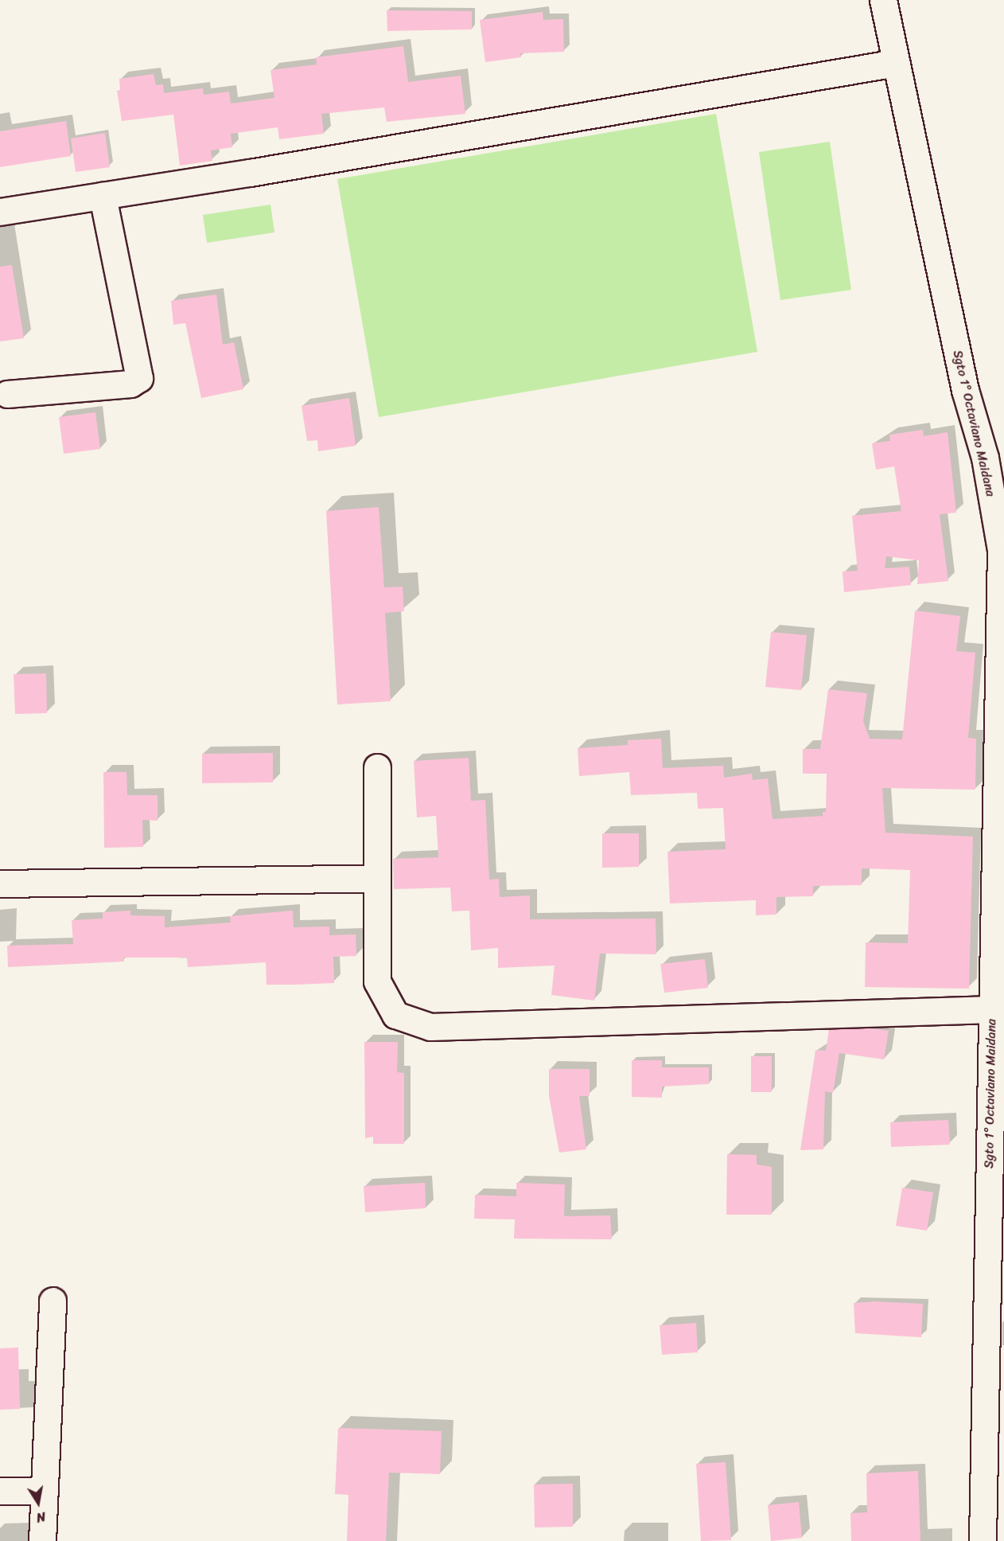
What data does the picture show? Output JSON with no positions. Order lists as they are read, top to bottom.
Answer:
{
  "streets": {
    "street": ["Sgto 1° Octaviano Maidana"]
  },
  "north": "bottom"
}
